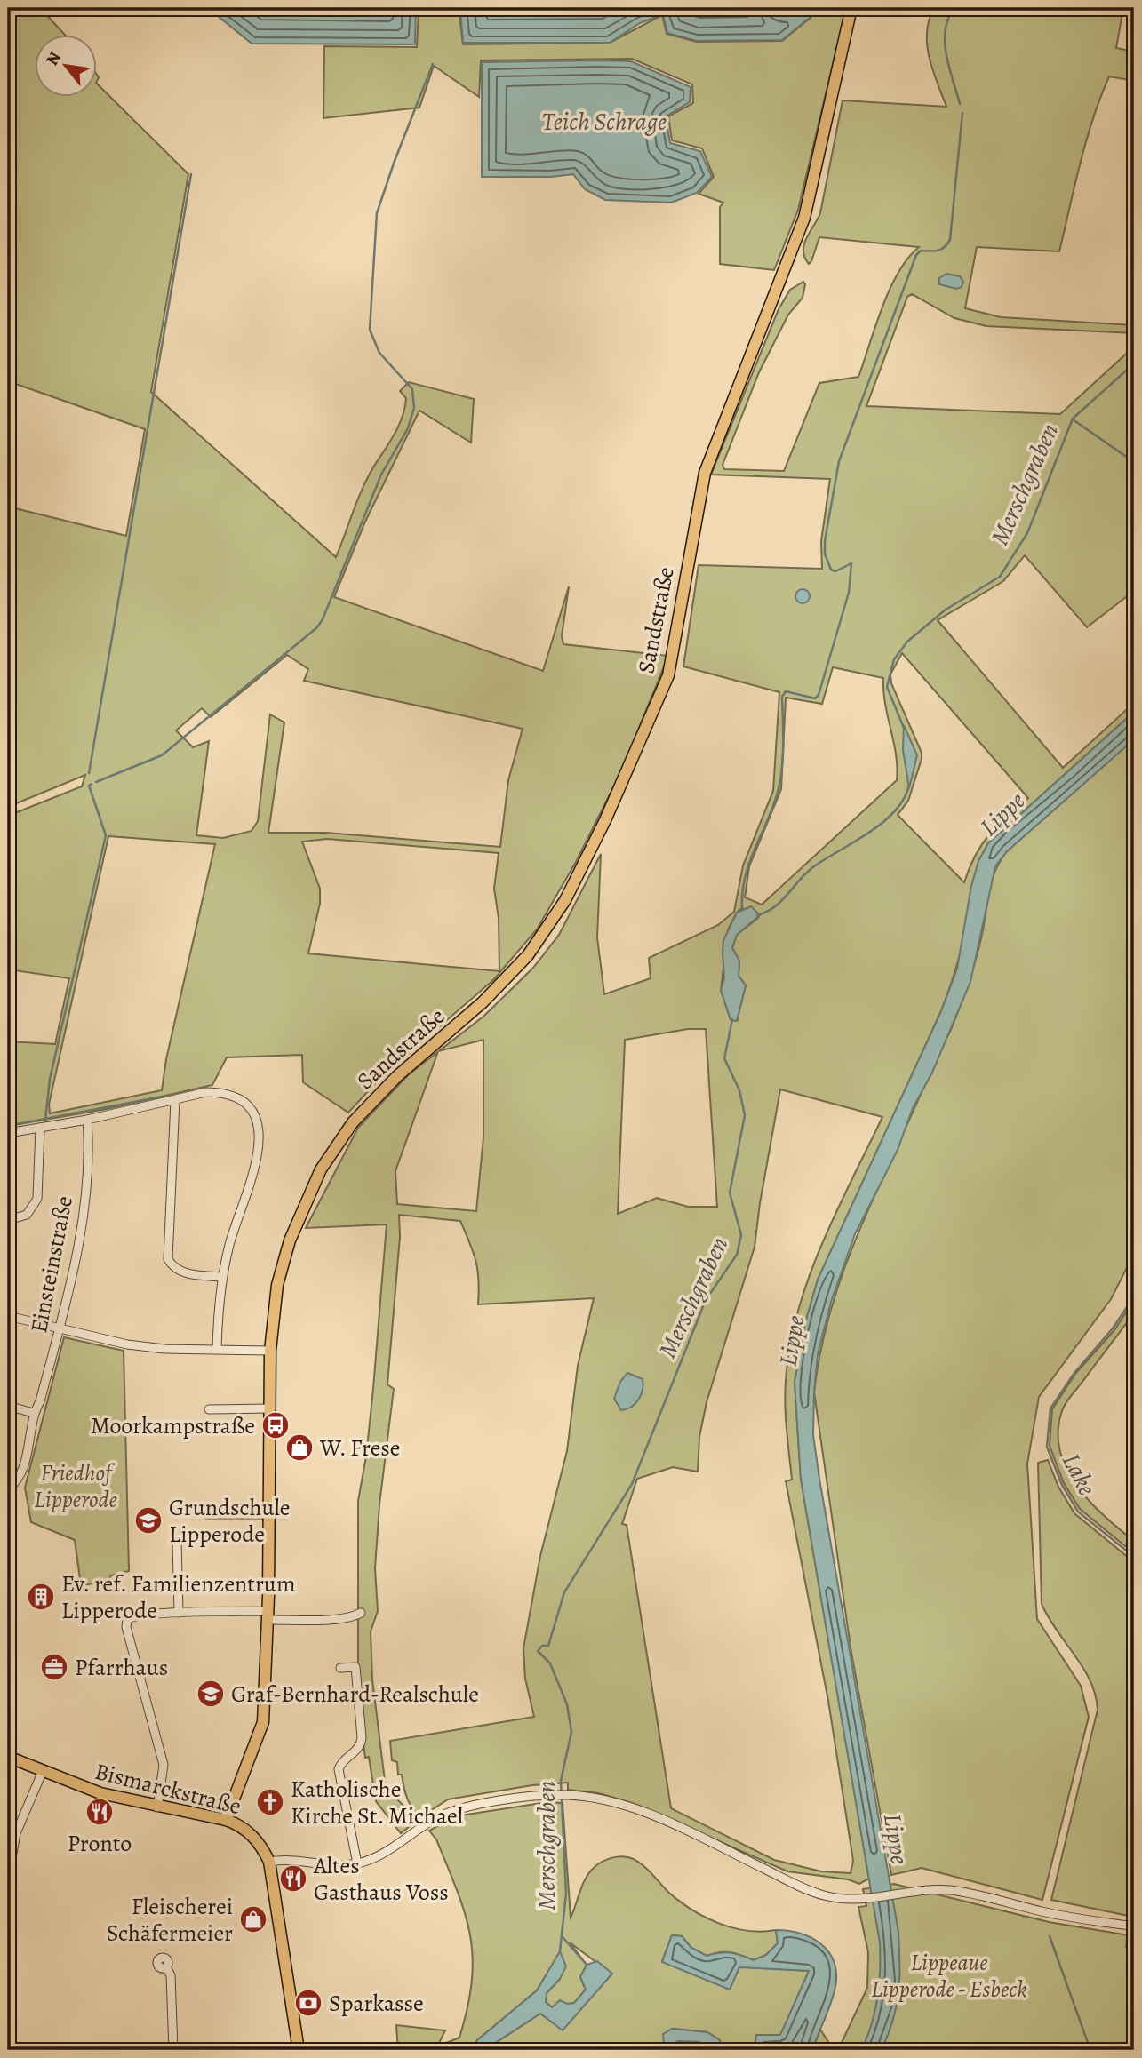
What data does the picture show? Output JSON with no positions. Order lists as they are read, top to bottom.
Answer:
{
  "streets": {
    "main road": ["Sandstraße", "Bismarckstraße"],
    "street": ["Einsteinstraße"]
  },
  "crossings": [
    ["Sandstraße", "Bismarckstraße"]
  ],
  "water": [
    "Teich Schrage",
    "Merschgraben",
    "Lippe",
    "Lake"
  ],
  "parks": ["Friedhof Lipperode", "Lippeaue Lipperode - Esbeck"],
  "places": {
    "bus stop": ["Moorkampstraße"],
    "shop": ["W. Frese", "Fleischerei Schäfermeier"],
    "school or university": ["Grundschule Lipperode", "Graf-Bernhard-Realschule"],
    "building": ["Ev. ref. Familienzentrum Lipperode"],
    "office": ["Pfarrhaus"],
    "church": ["Katholische Kirche St. Michael"],
    "restaurant": ["Pronto", "Altes Gasthaus Voss"],
    "bank": ["Sparkasse"]
  },
  "north": "top left"
}
